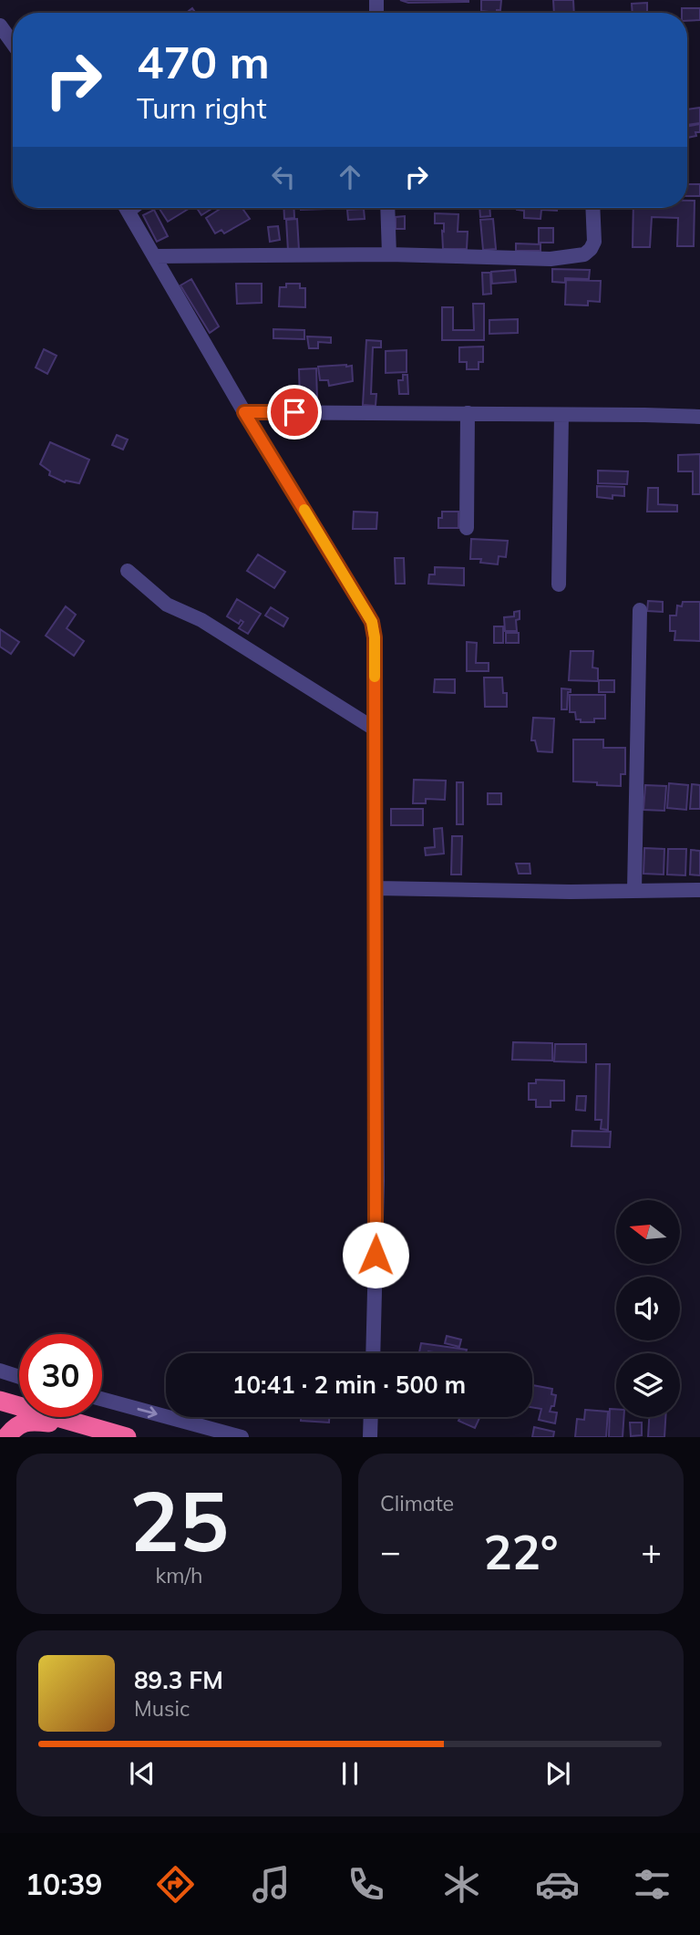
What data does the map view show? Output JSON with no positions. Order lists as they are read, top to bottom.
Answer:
{
  "north": "left",
  "page": {
    "turn": ["470 m", "Turn right"],
    "limit": "30",
    "trip": "10:41 · 2 min · 500 m",
    "tile": [
      ["25", "km/h"],
      "Climate"
    ],
    "heat": ["−", "22°", "+"],
    "song": ["89.3 FM", "Music"],
    "tabs": "10:39"
  }
}
